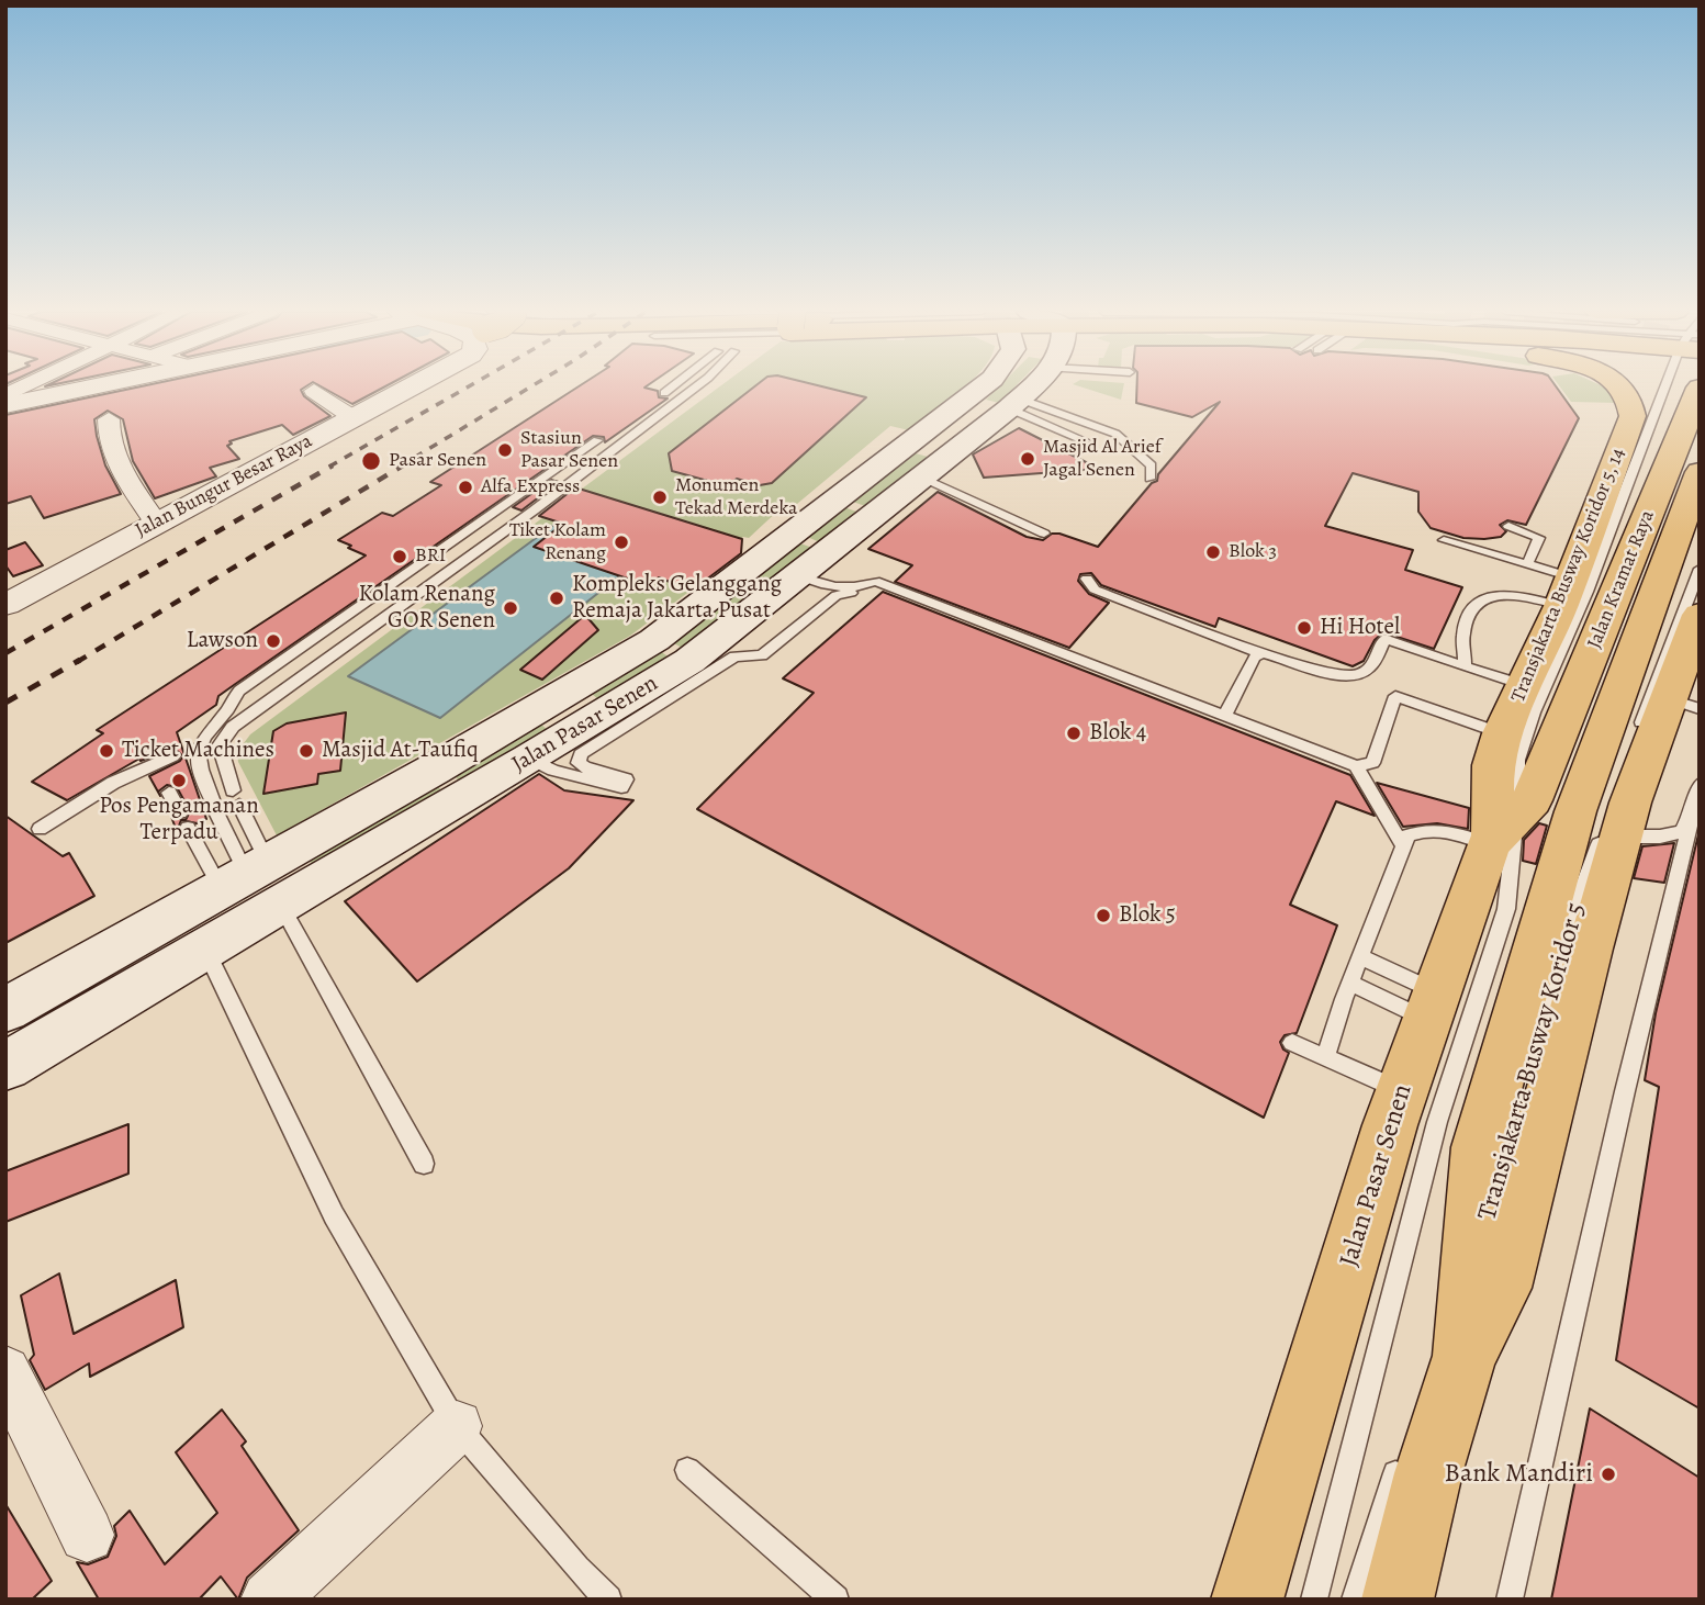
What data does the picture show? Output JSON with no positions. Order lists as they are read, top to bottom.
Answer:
{
  "streets": {
    "main road": ["Jalan Kramat Raya", "Jalan Pasar Senen"],
    "street": ["Jalan Bungur Besar Raya"],
    "lane": ["Transjakarta Busway Koridor 5, 14", "Transjakarta Busway Koridor 5"]
  },
  "crossings": [
    ["Transjakarta Busway Koridor 5, 14", "Jalan Pasar Senen"],
    ["Jalan Kramat Raya", "Jalan Pasar Senen"],
    ["Jalan Kramat Raya", "Transjakarta Busway Koridor 5"],
    ["Jalan Pasar Senen", "Transjakarta Busway Koridor 5"]
  ],
  "places": [
    "Stasiun Pasar Senen",
    "Masjid Al Arief Jagal Senen",
    "Pasar Senen",
    "Alfa Express",
    "Monumen Tekad Merdeka",
    "Tiket Kolam Renang",
    "Blok 3",
    "BRI",
    "Kompleks Gelanggang Remaja Jakarta Pusat",
    "Kolam Renang GOR Senen",
    "Hi Hotel",
    "Lawson",
    "Blok 4",
    "Ticket Machines",
    "Masjid At-Taufiq",
    "Pos Pengamanan Terpadu",
    "Blok 5",
    "Bank Mandiri"
  ]
}
